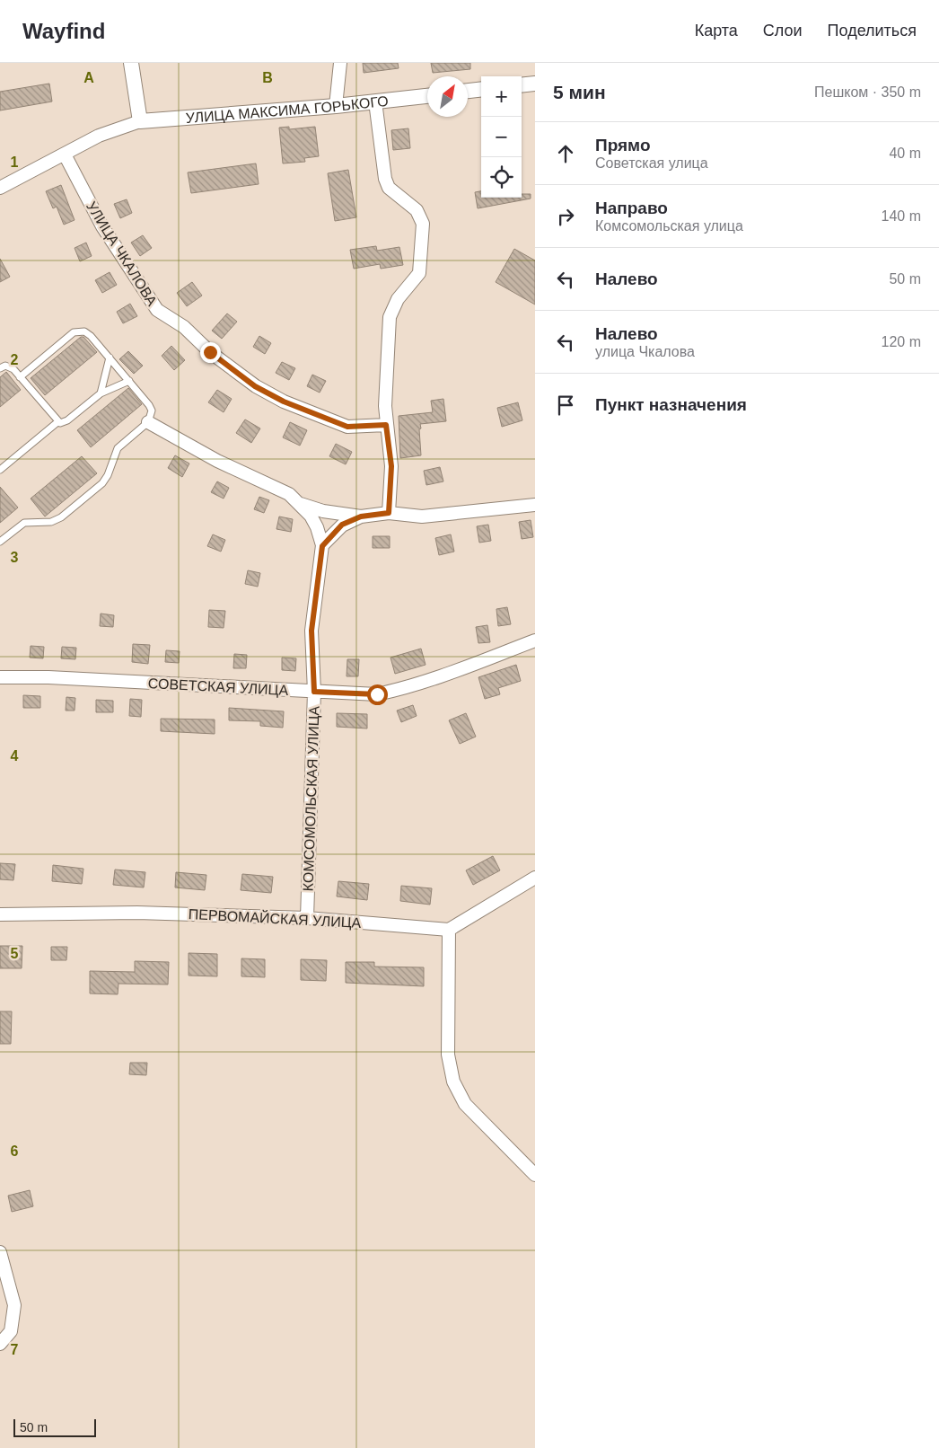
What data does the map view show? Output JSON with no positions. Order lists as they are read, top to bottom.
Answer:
{
  "streets": {
    "street": [
      "УЛИЦА МАКСИМА ГОРЬКОГО",
      "УЛИЦА ЧКАЛОВА",
      "СОВЕТСКАЯ УЛИЦА",
      "КОМСОМОЛЬСКАЯ УЛИЦА",
      "ПЕРВОМАЙСКАЯ УЛИЦА"
    ]
  },
  "crossings": [
    ["СОВЕТСКАЯ УЛИЦА", "КОМСОМОЛЬСКАЯ УЛИЦА"],
    ["КОМСОМОЛЬСКАЯ УЛИЦА", "ПЕРВОМАЙСКАЯ УЛИЦА"]
  ],
  "scale_bar": "50 m",
  "north": "top right",
  "page": {
    "header": "Wayfind",
    "nav": ["Карта", "Слои", "Поделиться"],
    "heading": ["5 мин", "Пешком · 350 m"],
    "map_buttons": ["+", "−"],
    "list": [
      ["Прямо", "Советская улица", "40 m"],
      ["Направо", "Комсомольская улица", "140 m"],
      ["Налево", "50 m"],
      ["Налево", "улица Чкалова", "120 m"],
      "Пункт назначения"
    ],
    "scale": "50 m"
  },
  "grid": {
    "columns": ["A", "B"],
    "rows": [
      "1",
      "2",
      "3",
      "4",
      "5",
      "6",
      "7"
    ]
  }
}
